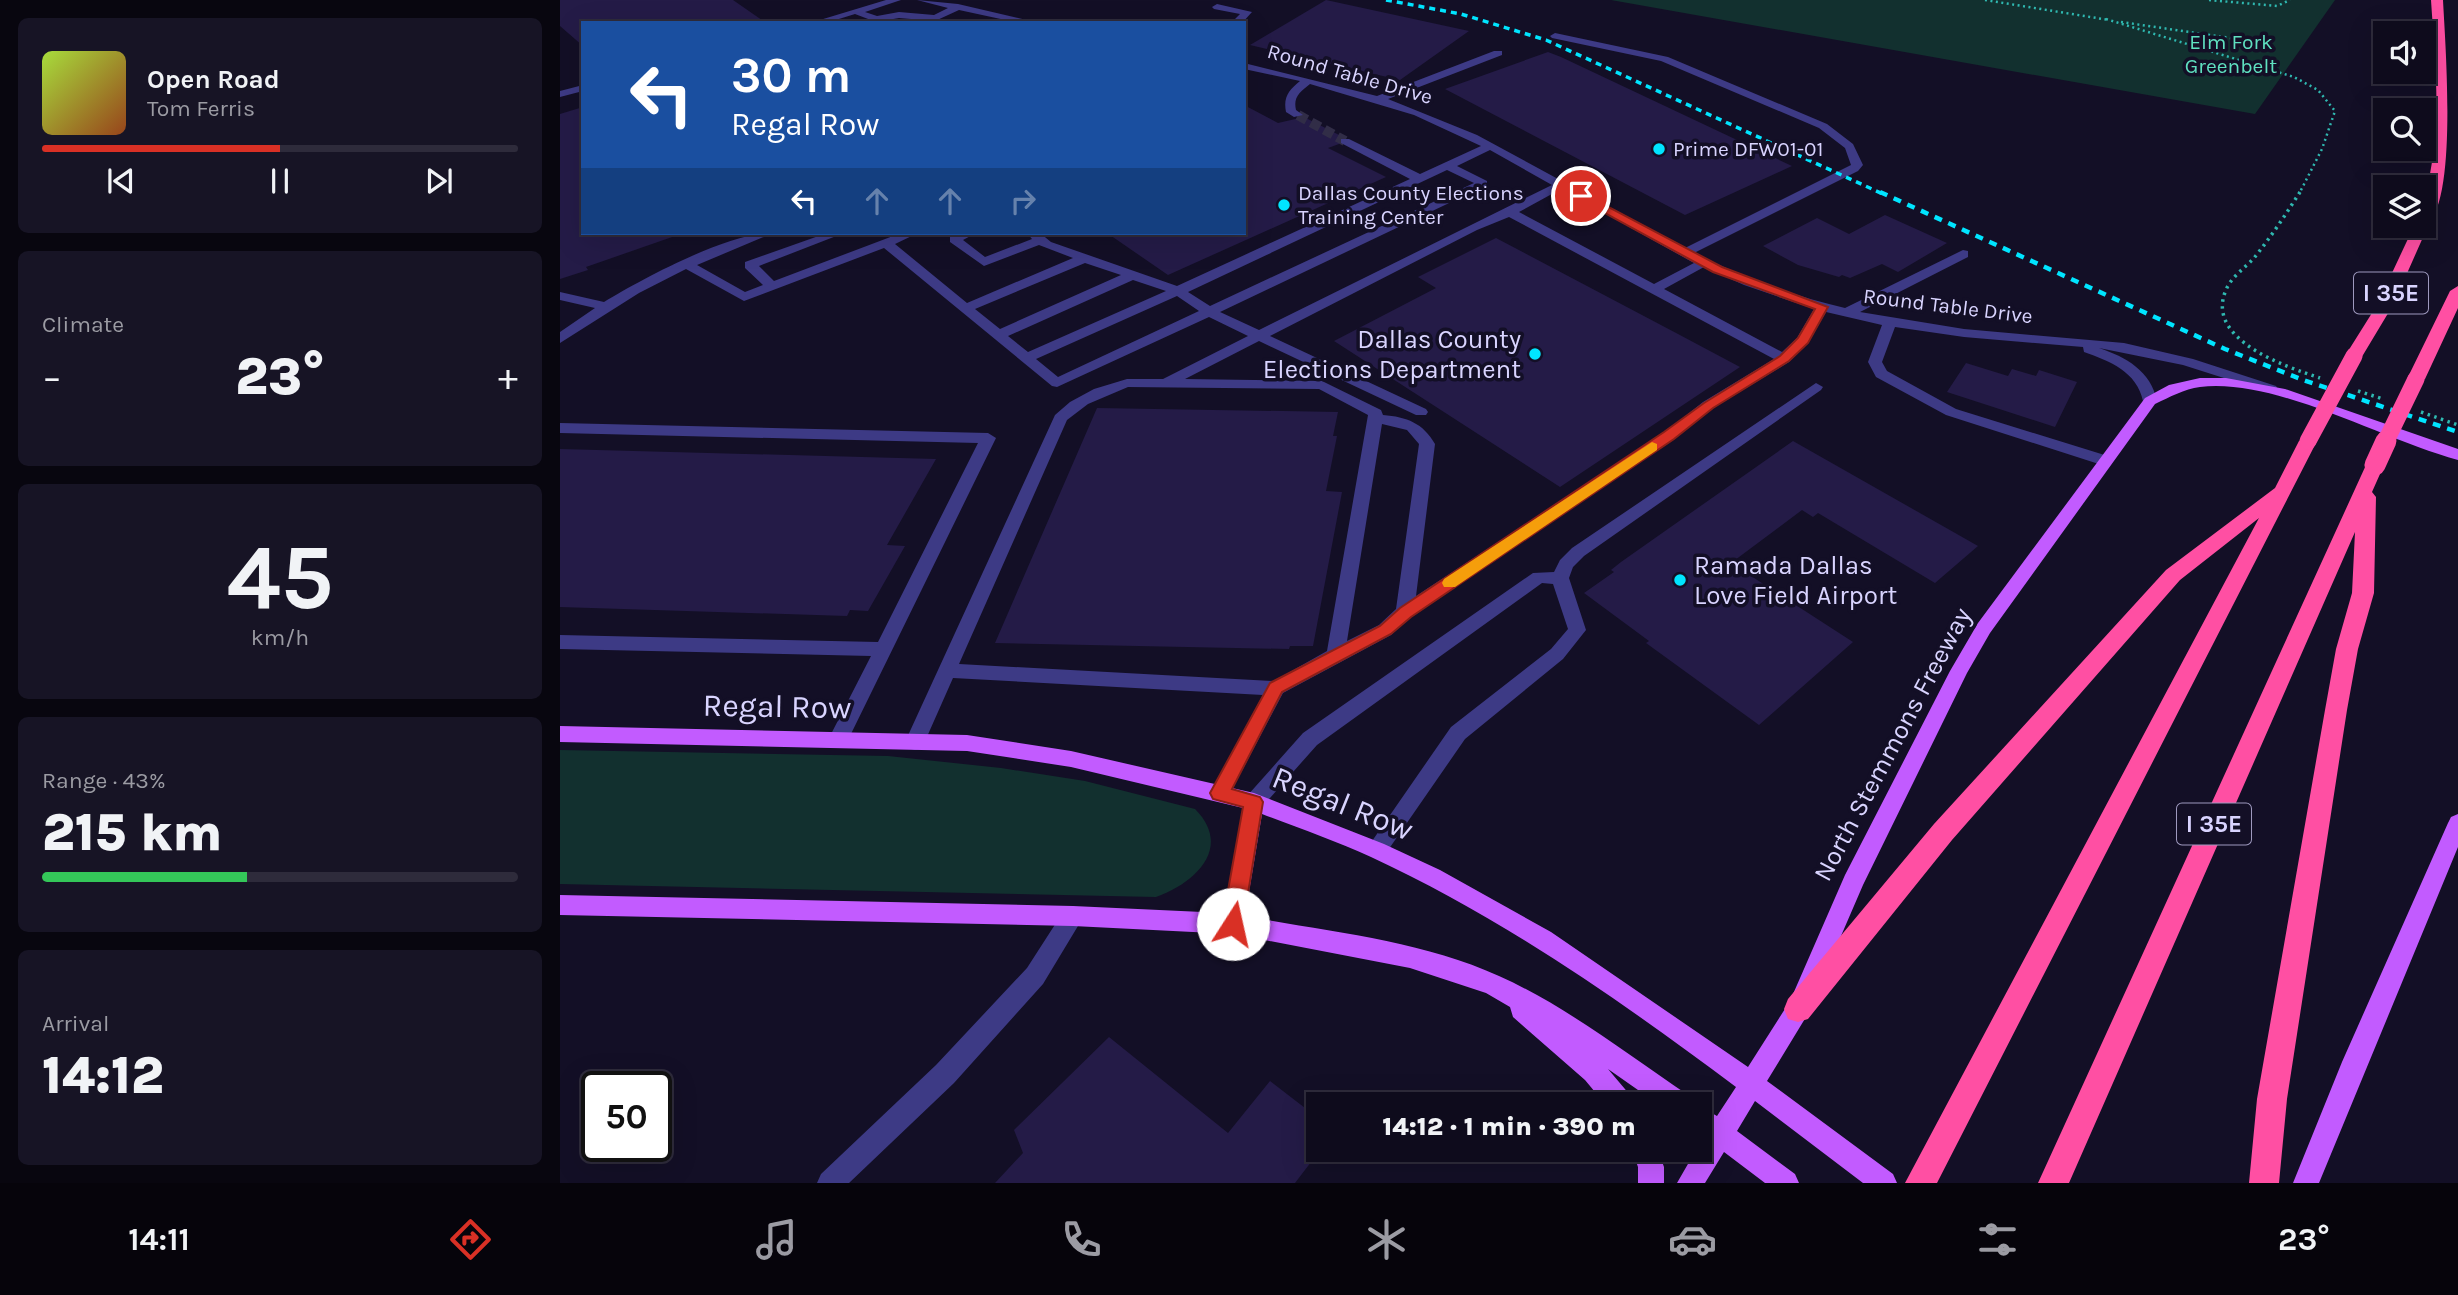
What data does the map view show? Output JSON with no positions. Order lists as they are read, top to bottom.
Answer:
{
  "streets": {
    "highway": ["I 35E"],
    "main road": ["Regal Row", "North Stemmons Freeway"],
    "street": ["Round Table Drive"]
  },
  "crossings": [
    ["Round Table Drive", "North Stemmons Freeway"],
    ["Regal Row", "North Stemmons Freeway"]
  ],
  "parks": ["Elm Fork Greenbelt"],
  "places": [
    "Prime DFW01-01",
    "Dallas County Elections Training Center",
    "Dallas County Elections Department",
    "Ramada Dallas Love Field Airport"
  ],
  "page": {
    "turn": ["30 m", "Regal Row"],
    "song": ["Open Road", "Tom Ferris"],
    "tile": [
      "Climate",
      ["45", "km/h"],
      ["Range · 43%", "215 km"],
      ["Arrival", "14:12"]
    ],
    "heat": ["−", "23°", "+"],
    "limit": "50",
    "trip": "14:12 · 1 min · 390 m",
    "tabs": ["14:11", "23°"]
  }
}
